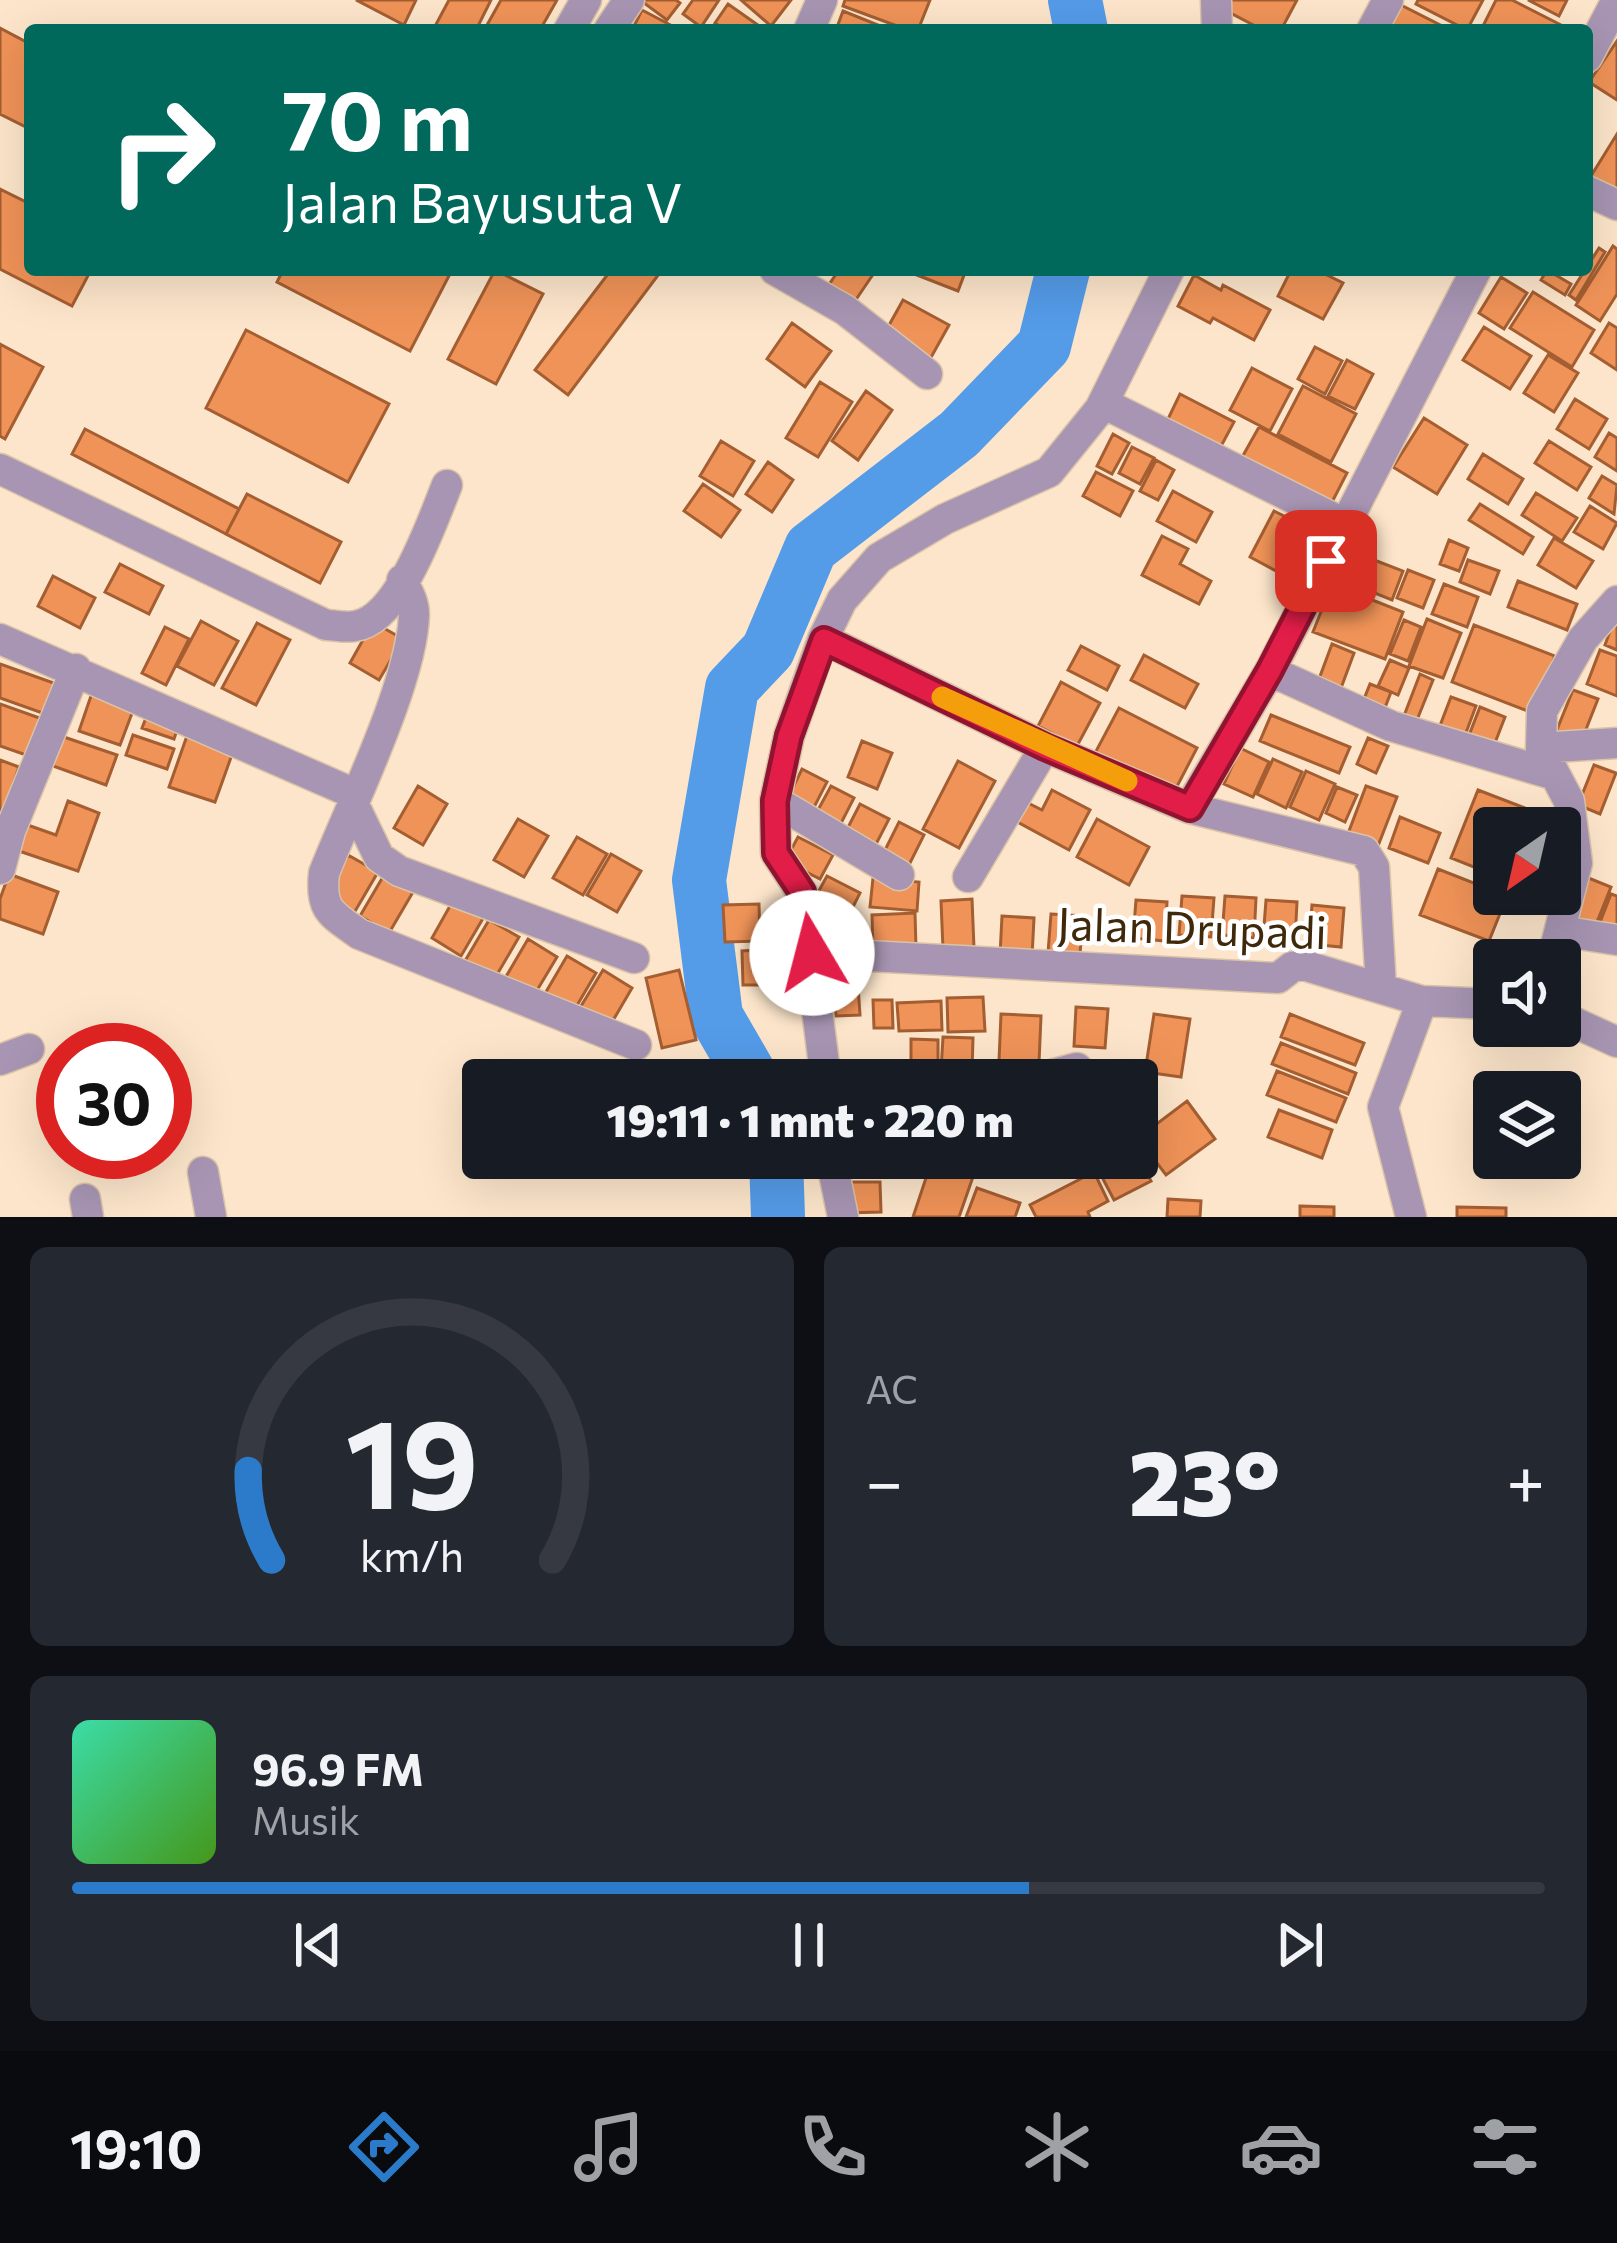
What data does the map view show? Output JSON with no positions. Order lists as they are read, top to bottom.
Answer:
{
  "streets": {
    "street": ["Jalan Drupadi"]
  },
  "north": "bottom left",
  "page": {
    "turn": ["70 m", "Jalan Bayusuta V"],
    "limit": "30",
    "trip": "19:11 · 1 mnt · 220 m",
    "tile": "AC",
    "heat": ["−", "23°", "+"],
    "song": ["96.9 FM", "Musik"],
    "tabs": "19:10",
    "gauge": ["19", "km/h"]
  }
}
